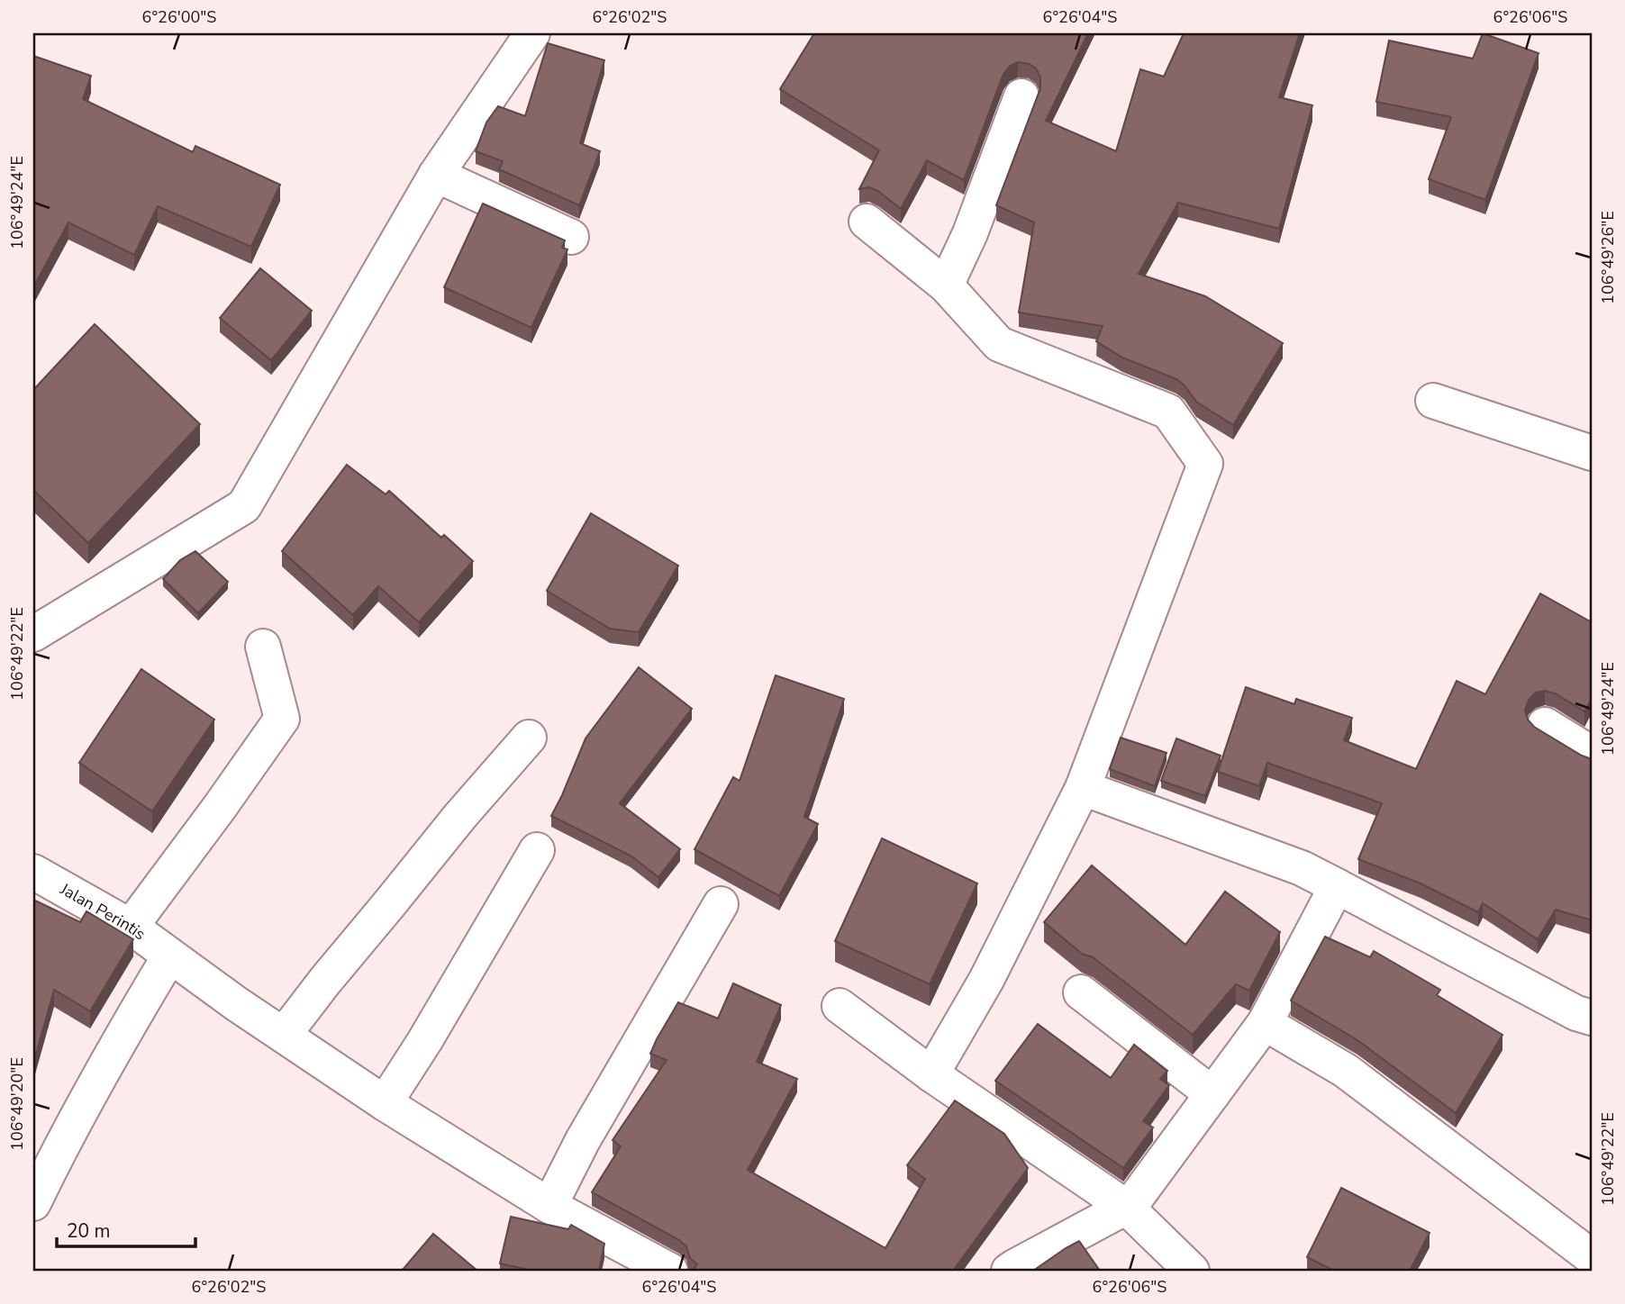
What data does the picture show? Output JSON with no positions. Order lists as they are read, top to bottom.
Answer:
{
  "streets": {
    "street": ["Jalan Perintis"]
  },
  "scale_bar": "20 m",
  "coordinates": [
    "6°26'00\"S",
    "6°26'02\"S",
    "6°26'04\"S",
    "6°26'06\"S",
    "106°49'24\"E",
    "106°49'26\"E",
    "106°49'22\"E",
    "106°49'20\"E"
  ]
}
